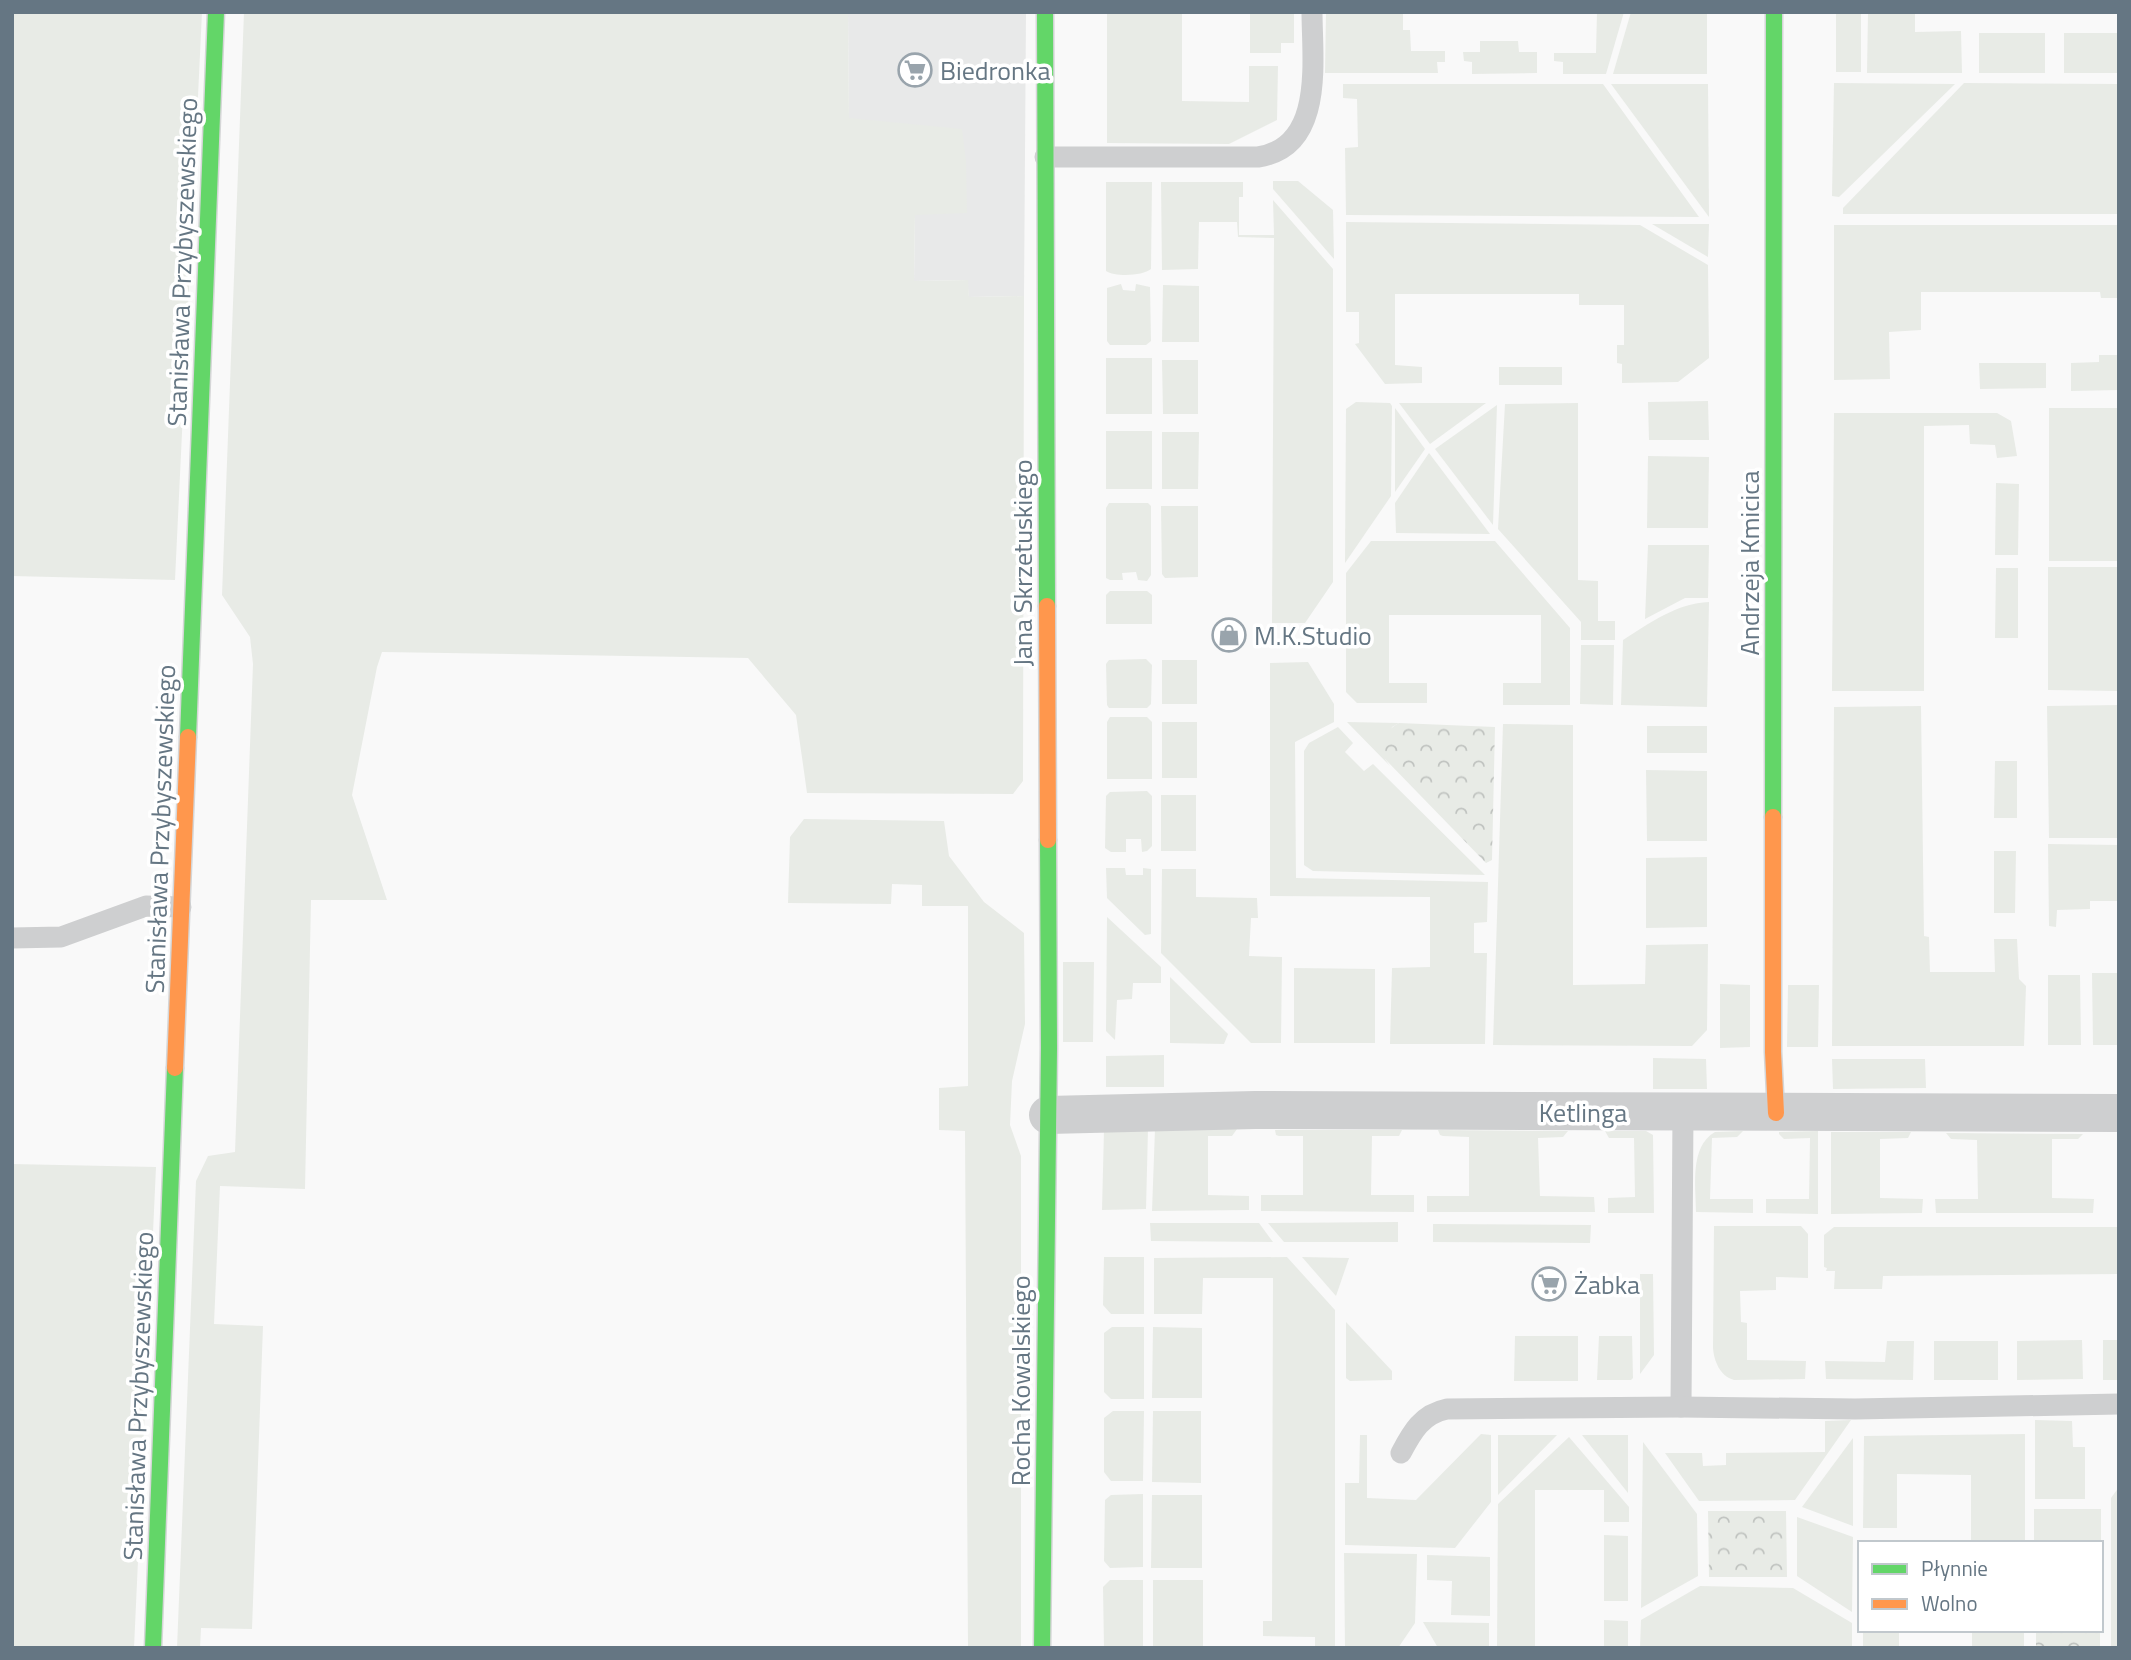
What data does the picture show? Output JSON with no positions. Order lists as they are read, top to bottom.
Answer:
{
  "streets": {
    "street": [
      "Stanisława Przybyszewskiego",
      "Jana Skrzetuskiego",
      "Andrzeja Kmicica",
      "Ketlinga",
      "Rocha Kowalskiego"
    ]
  },
  "crossings": [
    ["Jana Skrzetuskiego", "Ketlinga"],
    ["Jana Skrzetuskiego", "Rocha Kowalskiego"],
    ["Andrzeja Kmicica", "Ketlinga"],
    ["Ketlinga", "Rocha Kowalskiego"]
  ],
  "places": {
    "supermarket": ["Biedronka", "Żabka"],
    "shop": ["M.K.Studio"]
  },
  "legend": ["Płynnie", "Wolno"]
}
